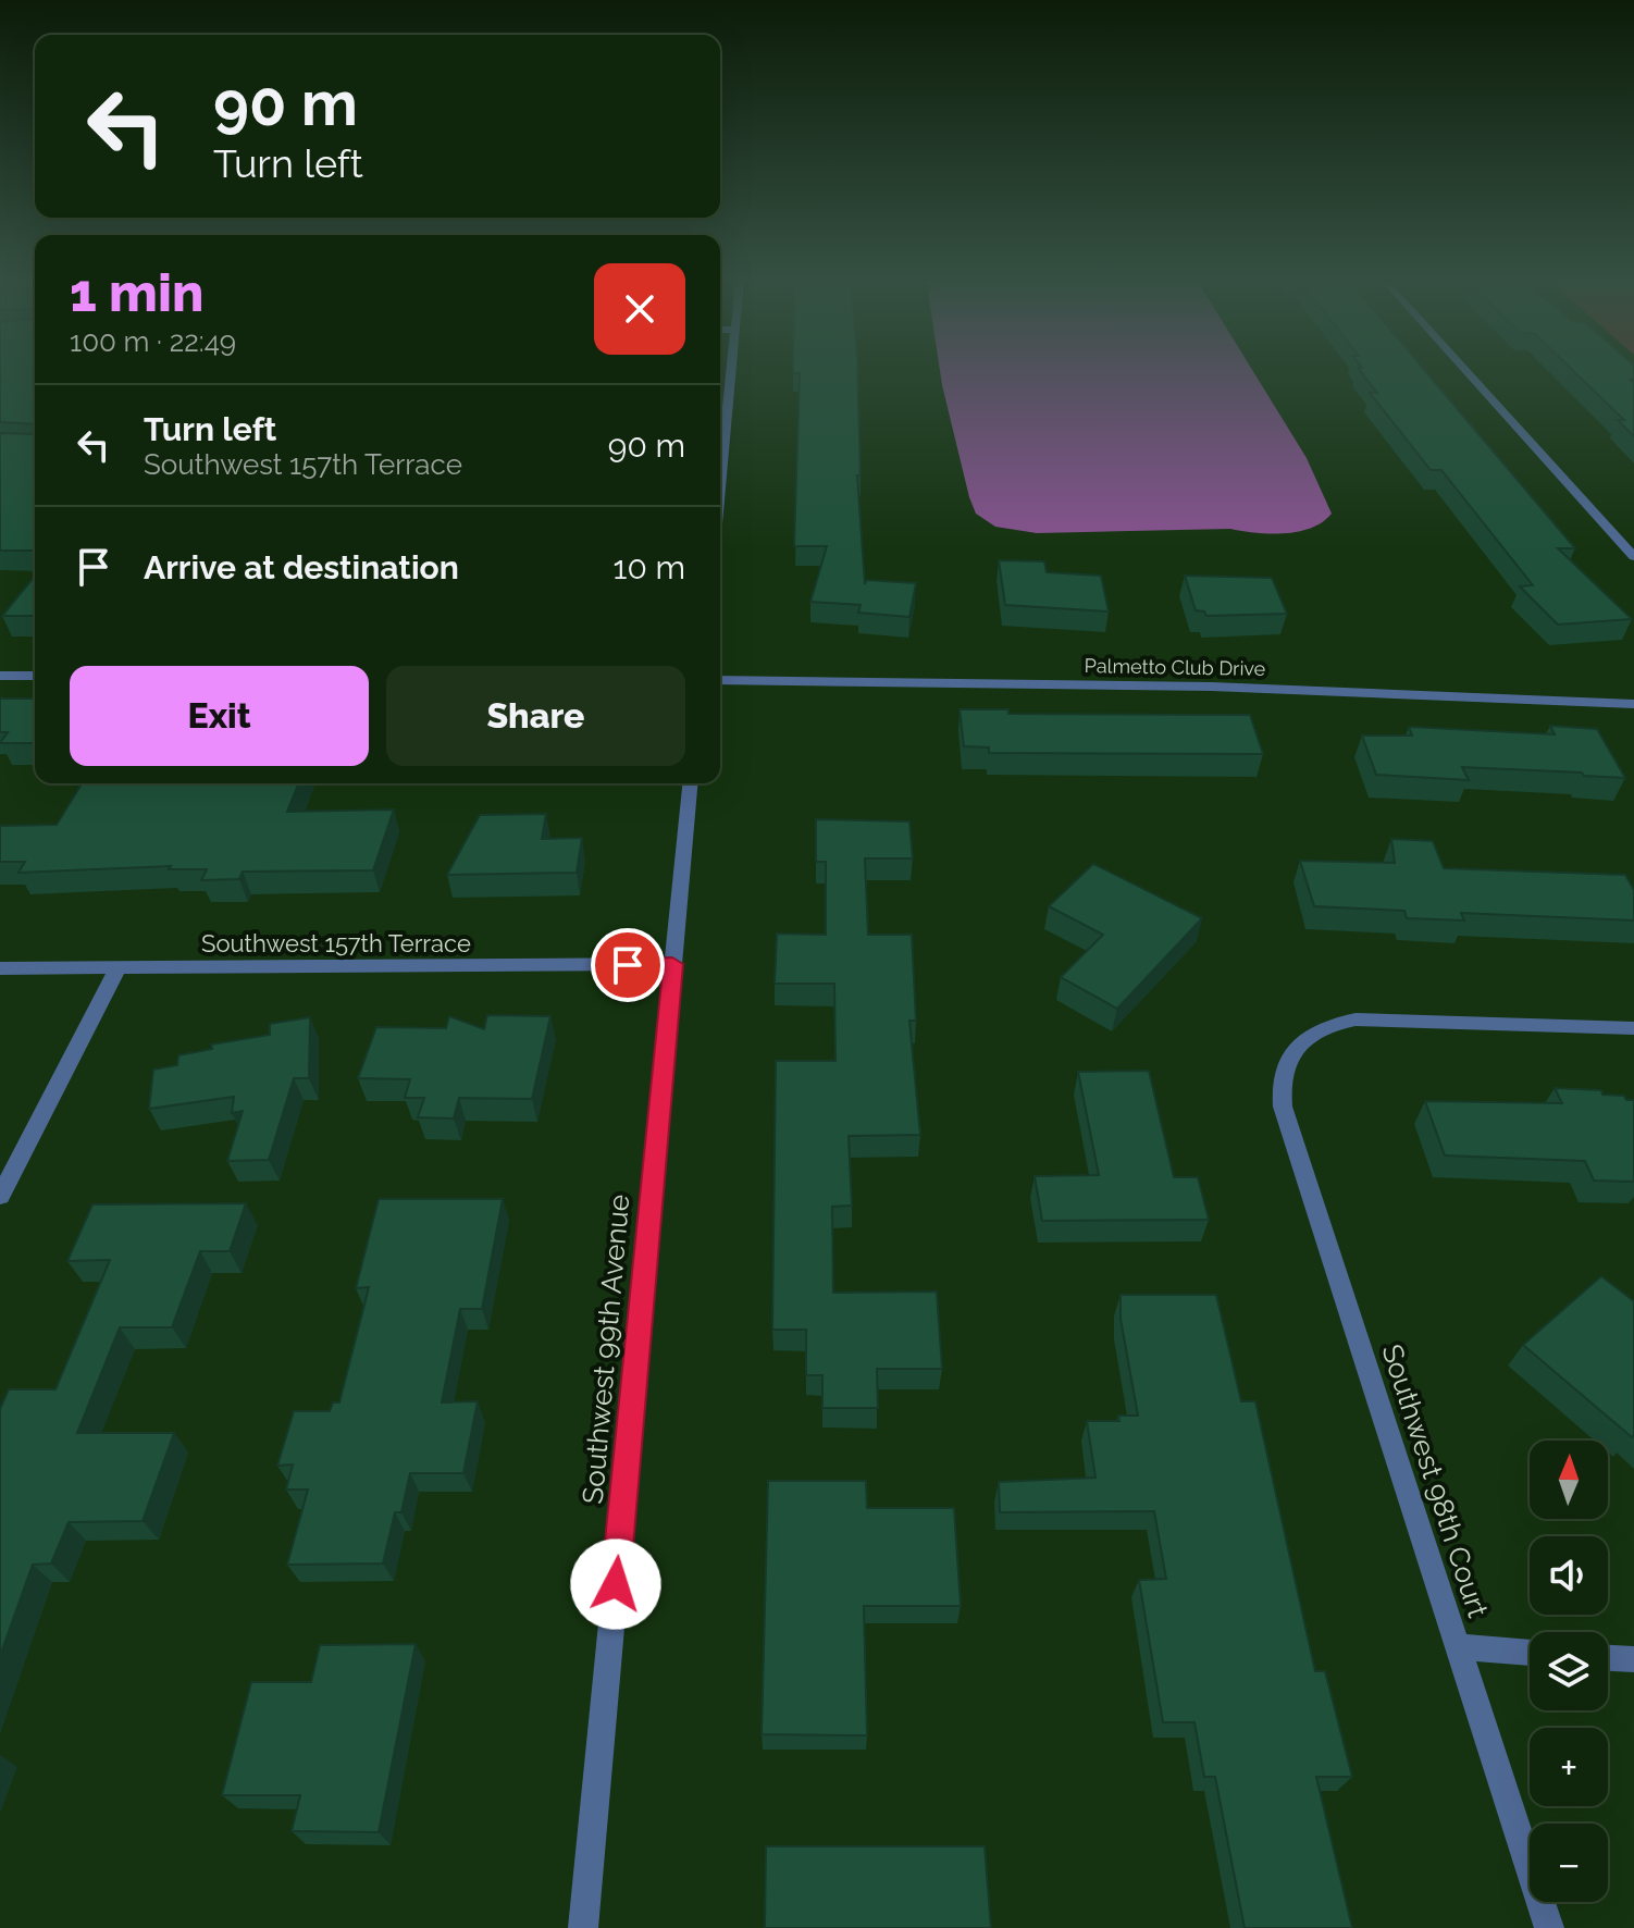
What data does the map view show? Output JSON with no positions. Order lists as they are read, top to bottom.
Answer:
{
  "streets": {
    "street": [
      "Palmetto Club Drive",
      "Southwest 157th Terrace",
      "Southwest 99th Avenue",
      "Southwest 98th Court"
    ]
  },
  "crossings": [
    ["Southwest 157th Terrace", "Southwest 99th Avenue"]
  ],
  "north": "top",
  "page": {
    "turn": ["90 m", "Turn left"],
    "heading": ["1 min", "100 m · 22:49"],
    "list": [
      {
        "name": "Turn left",
        "note": "Southwest 157th Terrace",
        "value": "90 m"
      },
      {
        "name": "Arrive at destination",
        "value": "10 m"
      }
    ],
    "buttons": ["Exit", "Share"],
    "map_buttons": ["+", "−"]
  }
}
